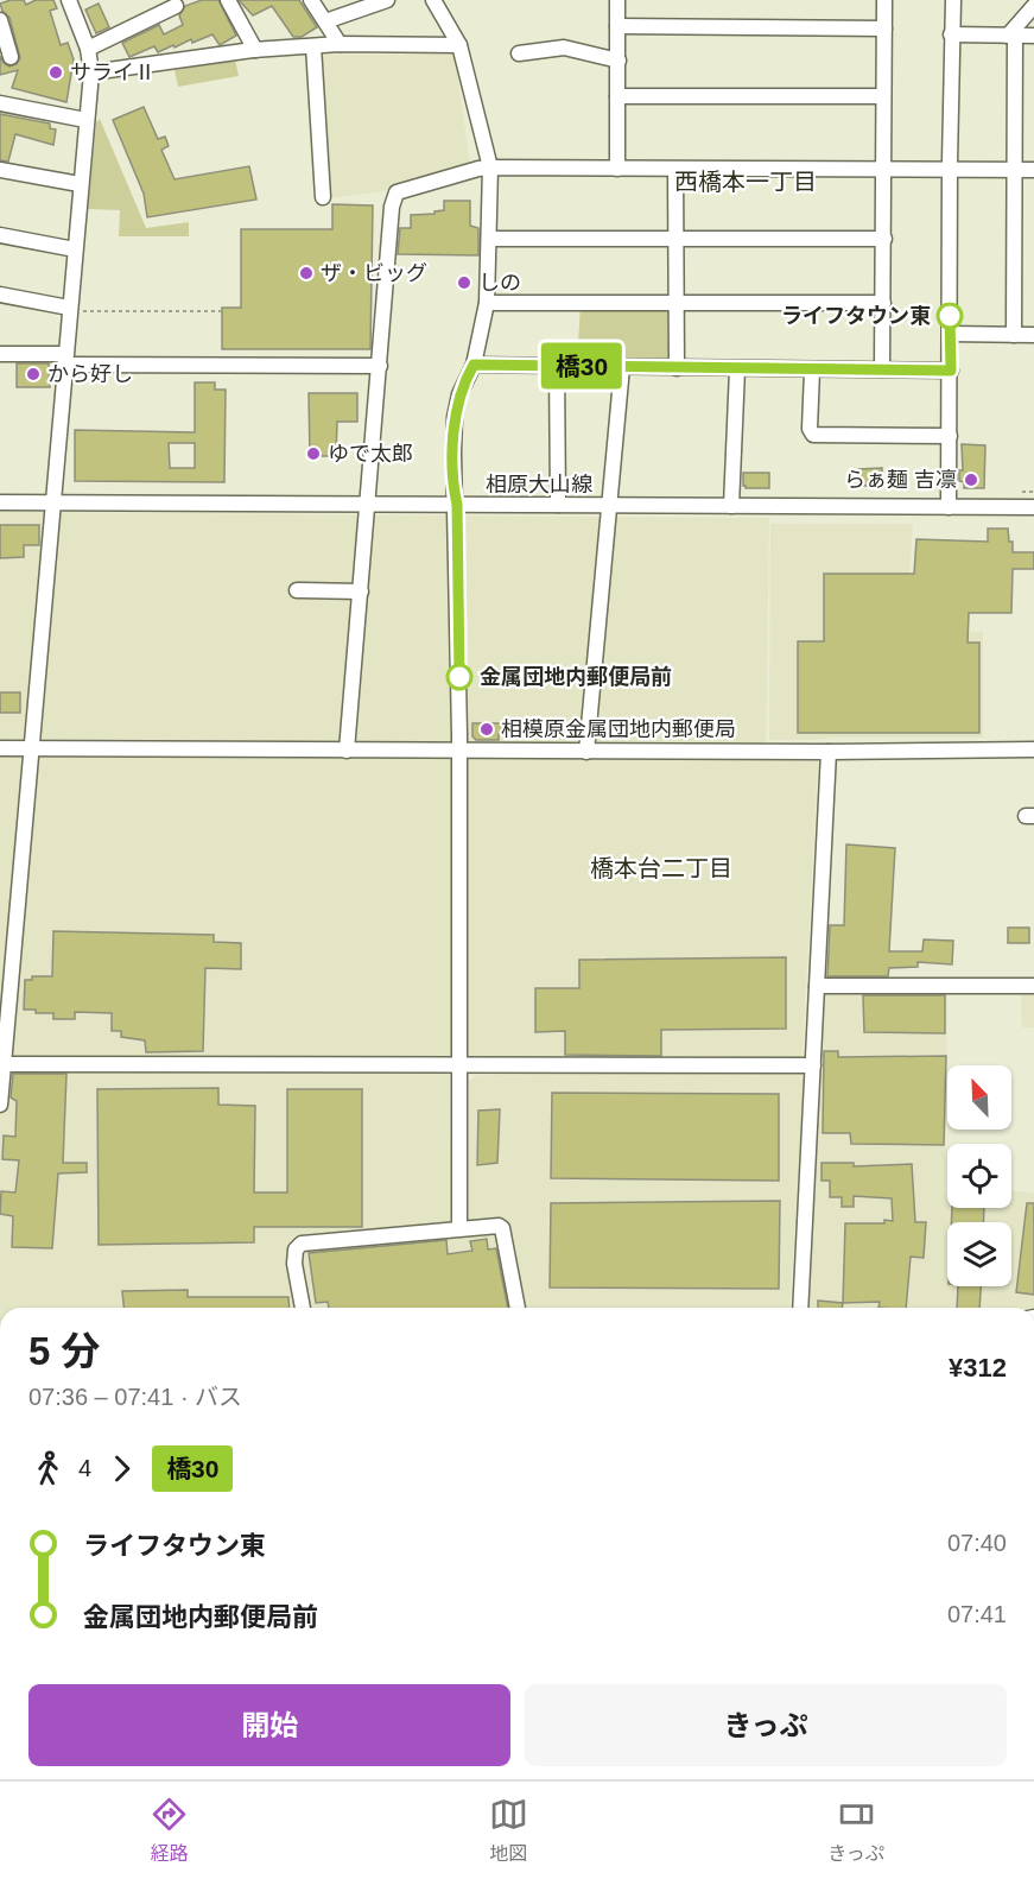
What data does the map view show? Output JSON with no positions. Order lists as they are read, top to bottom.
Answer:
{
  "streets": {
    "street": ["相原大山線"]
  },
  "districts": ["西橋本一丁目", "橋本台二丁目"],
  "places": [
    "サライⅡ",
    "ザ・ビッグ",
    "しの",
    "ライフタウン東",
    "から好し",
    "ゆで太郎",
    "らぁ麺 吉凛",
    "金属団地内郵便局前",
    "相模原金属団地内郵便局"
  ],
  "lines": ["bus line 橋30"],
  "north": "top left",
  "page": {
    "on_map": "橋30",
    "heading": ["5 分", "07:36 – 07:41 · バス", "¥312"],
    "legs": ["4", "橋30"],
    "list": [
      {
        "name": "ライフタウン東",
        "value": "07:40"
      },
      {
        "name": "金属団地内郵便局前",
        "value": "07:41"
      }
    ],
    "buttons": ["開始", "きっぷ"],
    "tabs": ["経路", "地図", "きっぷ"]
  }
}
